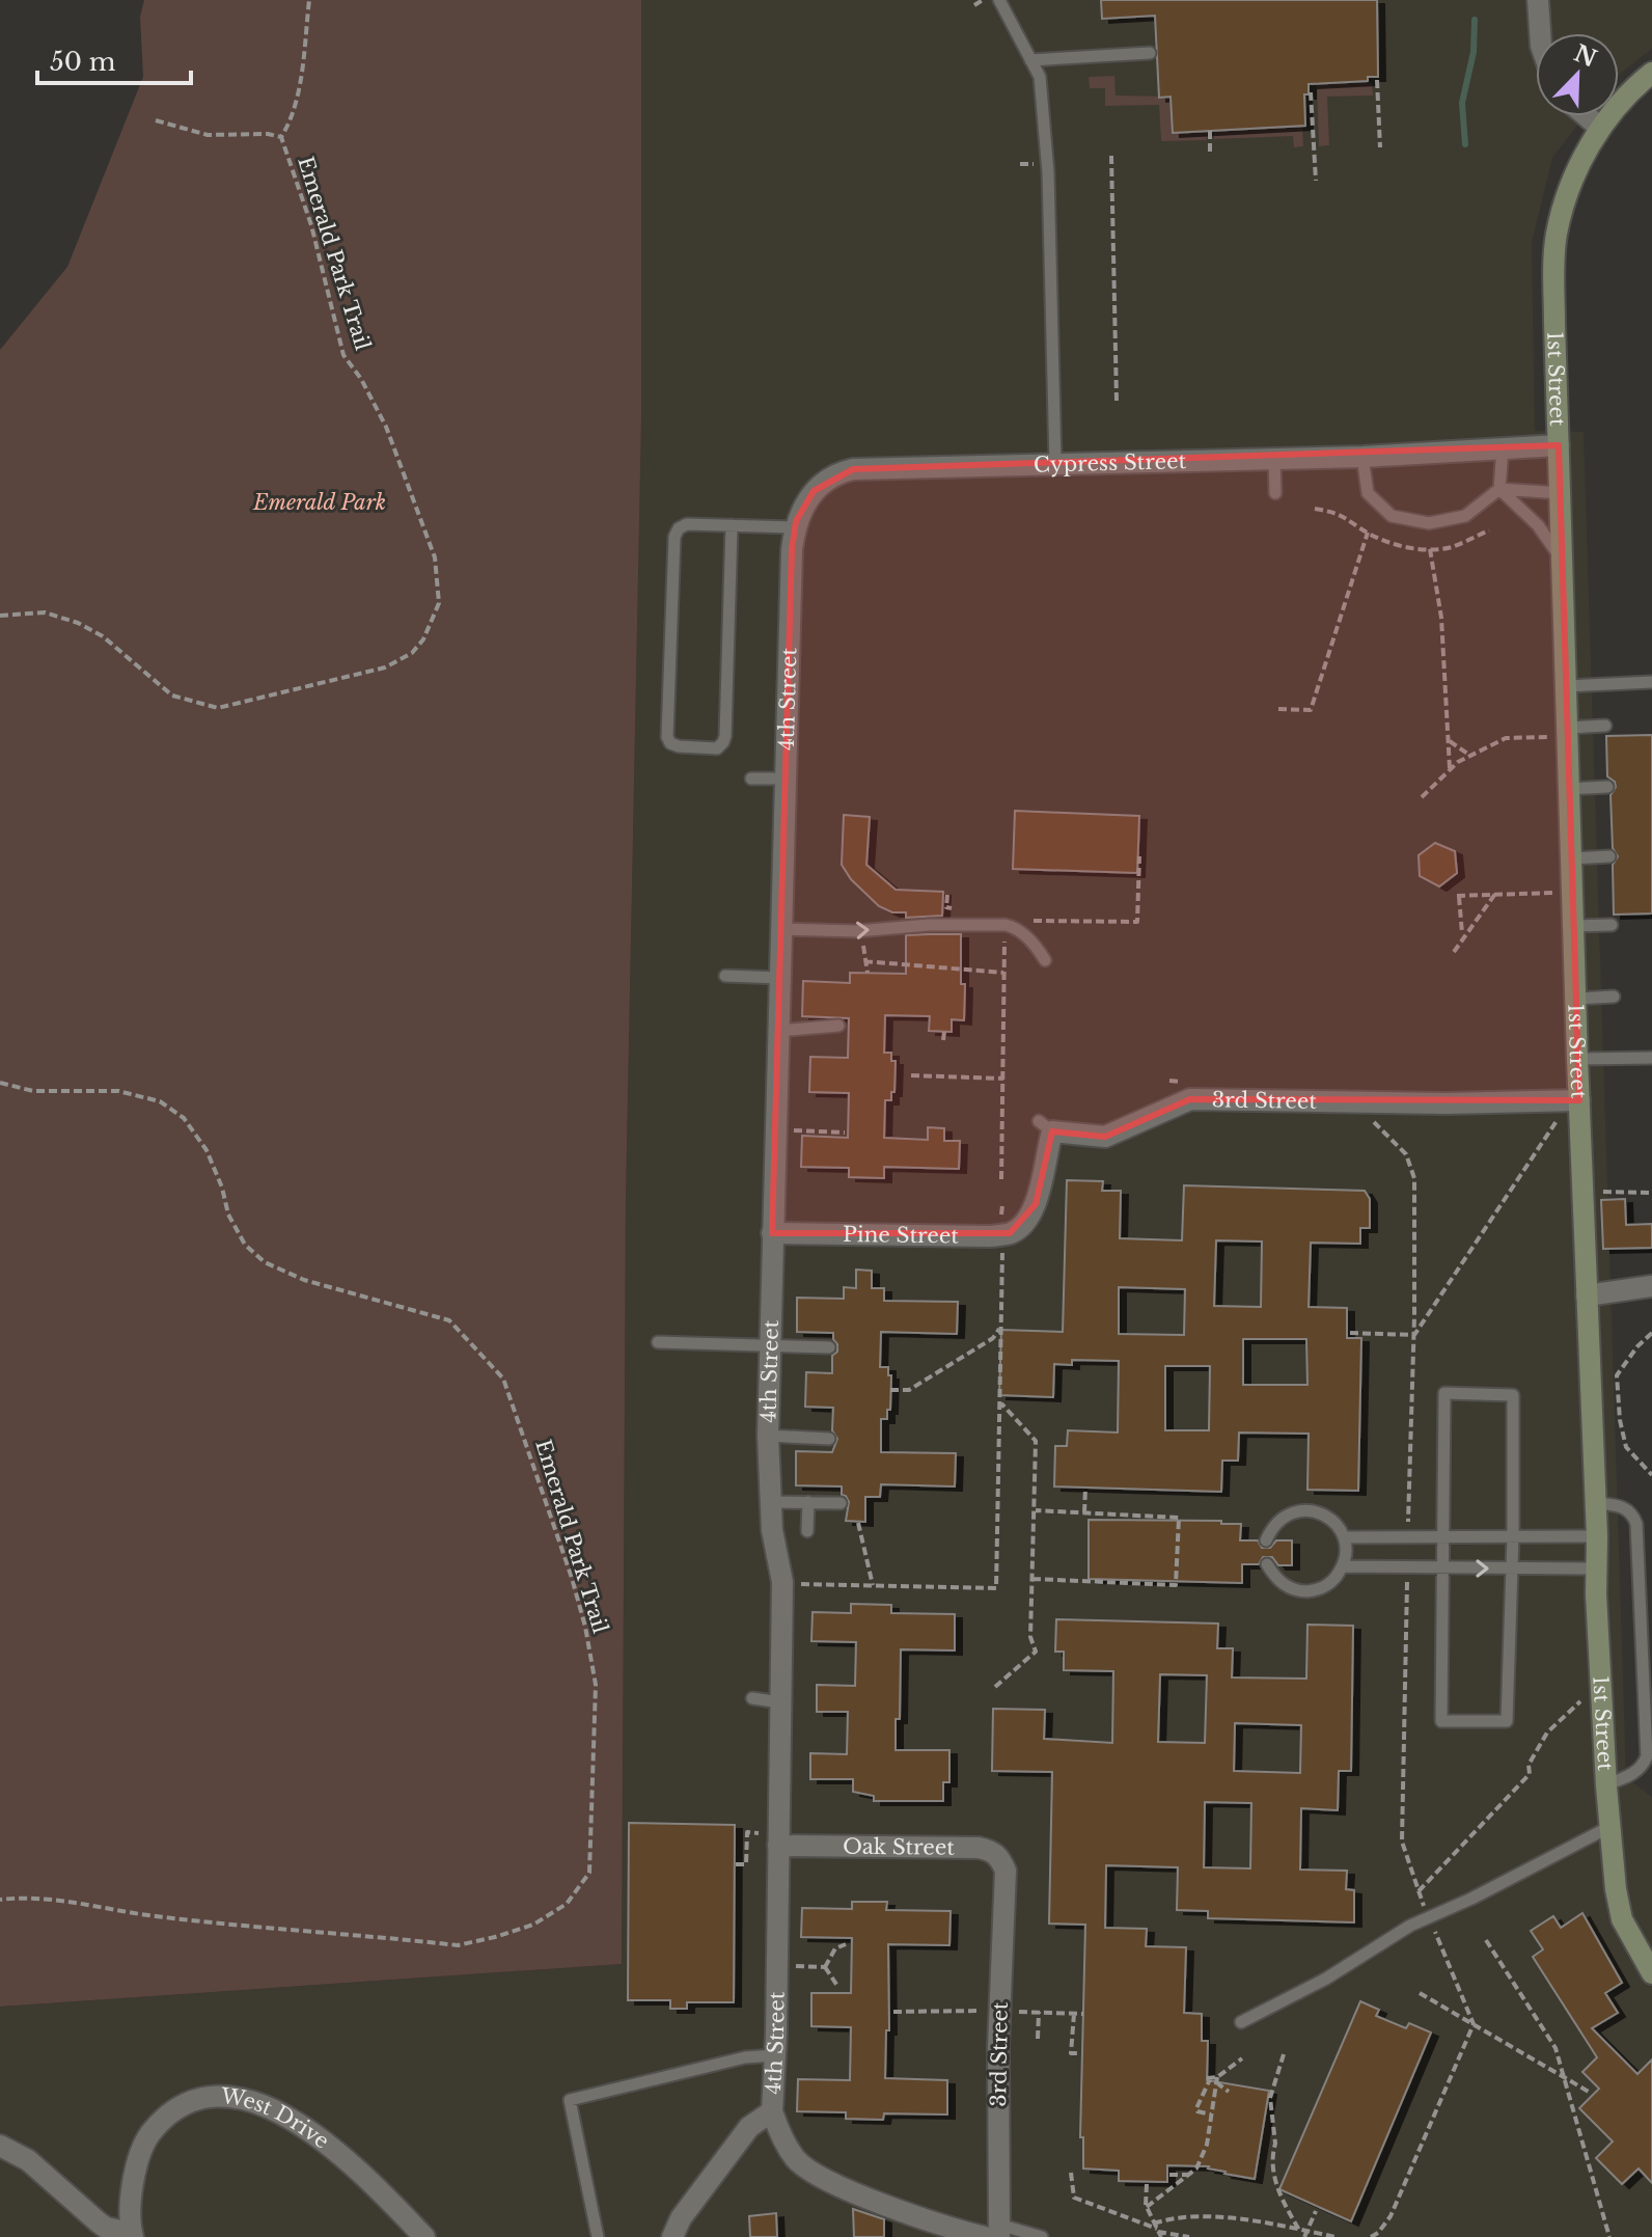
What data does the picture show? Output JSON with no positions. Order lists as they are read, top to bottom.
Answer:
{
  "streets": {
    "street": [
      "1st Street",
      "Cypress Street",
      "4th Street",
      "3rd Street",
      "Pine Street",
      "Oak Street",
      "West Drive"
    ],
    "path": ["Emerald Park Trail"]
  },
  "crossings": [
    ["1st Street", "Cypress Street"],
    ["1st Street", "3rd Street"],
    ["Cypress Street", "4th Street"],
    ["4th Street", "Pine Street"],
    ["4th Street", "Oak Street"],
    ["3rd Street", "Pine Street"],
    ["3rd Street", "Oak Street"]
  ],
  "parks": ["Emerald Park"],
  "scale_bar": "50 m",
  "north": "top right"
}
